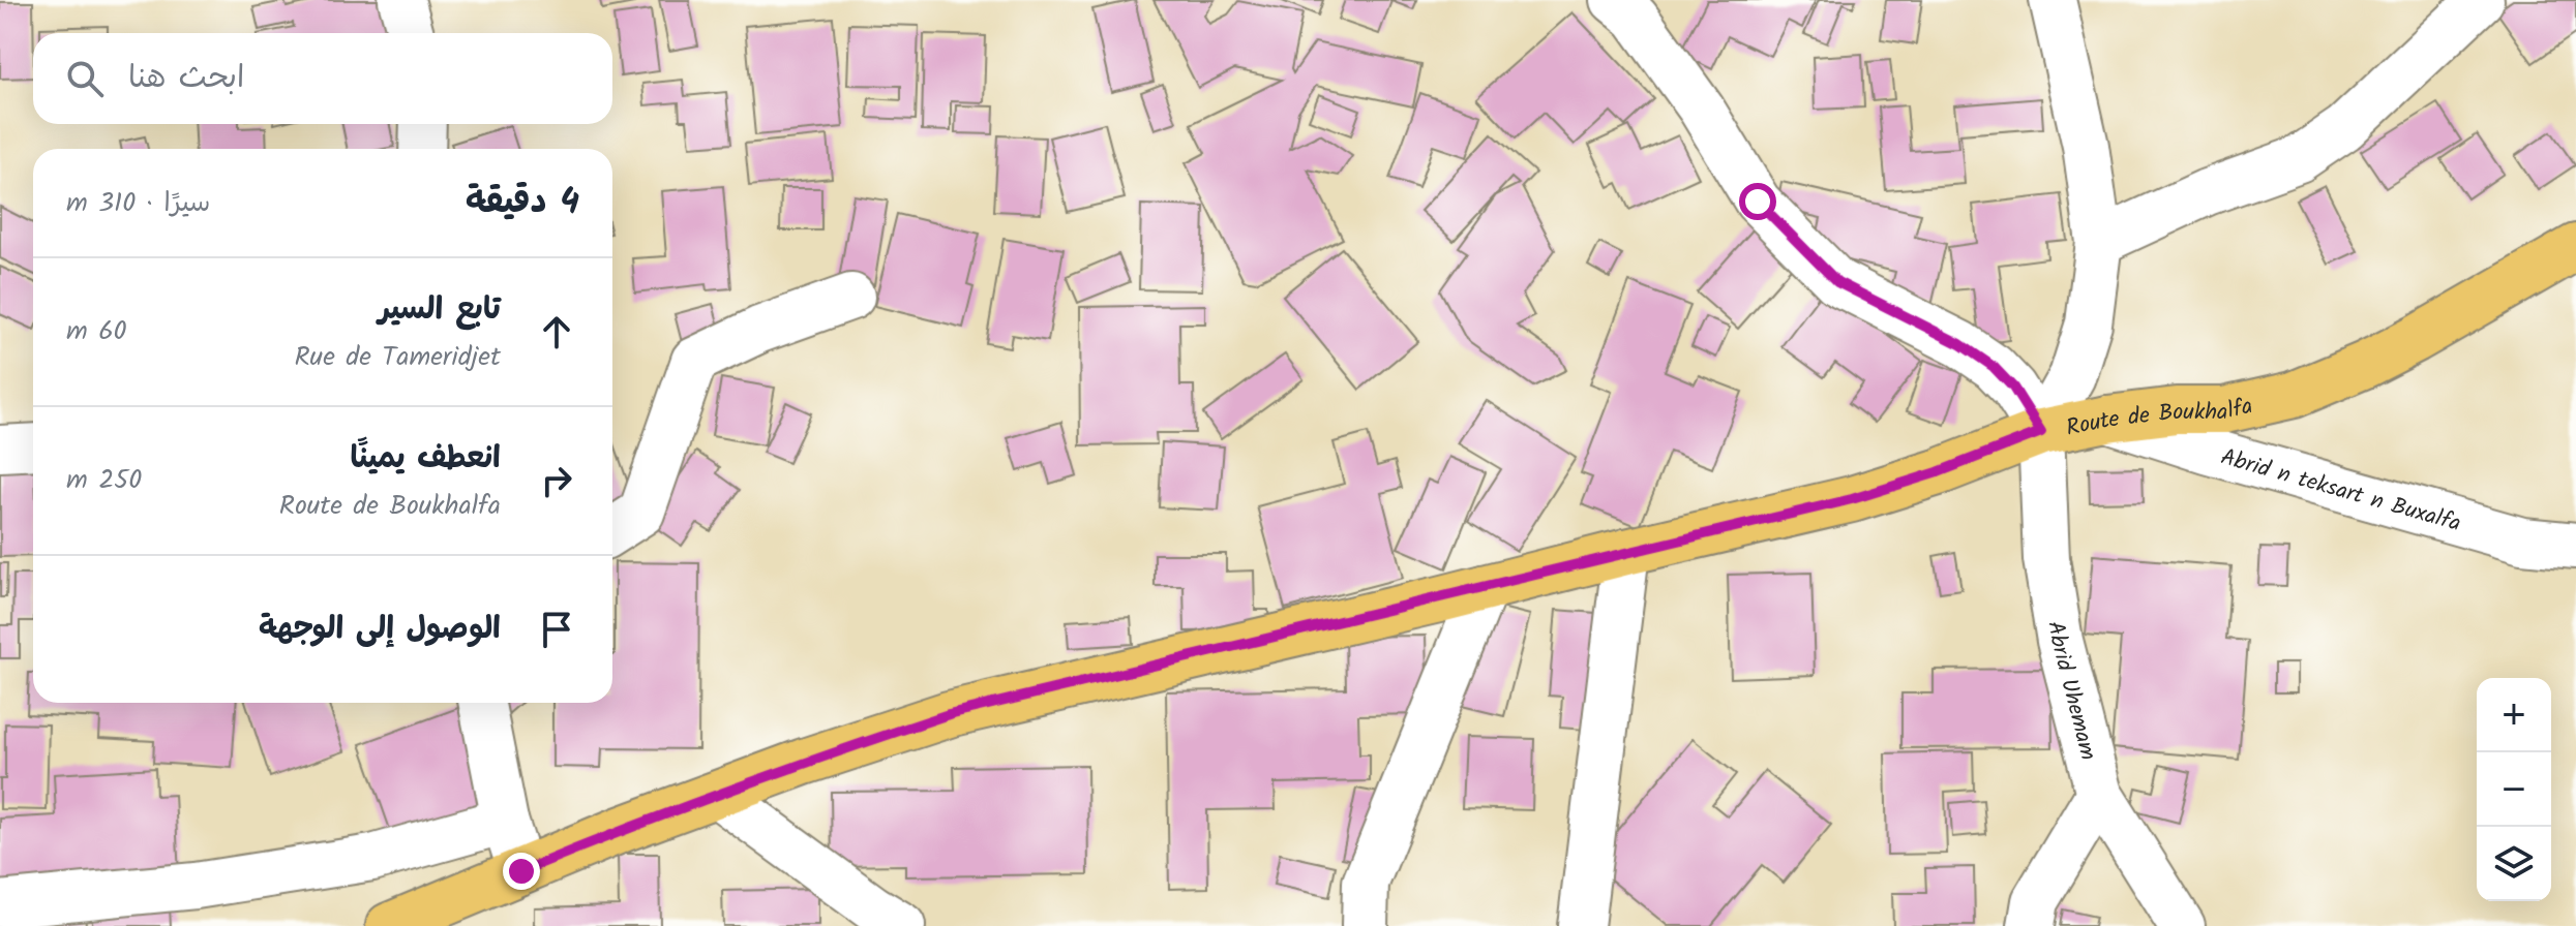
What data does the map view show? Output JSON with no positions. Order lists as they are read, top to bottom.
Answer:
{
  "streets": {
    "main road": ["Route de Boukhalfa"],
    "street": ["Abrid n teksart n Buxalfa", "Abrid Uhemam"]
  },
  "crossings": [
    ["Route de Boukhalfa", "Abrid n teksart n Buxalfa"],
    ["Route de Boukhalfa", "Abrid Uhemam"]
  ],
  "page": {
    "search": "ابحث هنا",
    "heading": ["4 دقيقة", "سيرًا · 310 m"],
    "list": [
      ["تابع السير", "Rue de Tameridjet", "60 m"],
      ["انعطف يمينًا", "Route de Boukhalfa", "250 m"],
      "الوصول إلى الوجهة"
    ],
    "map_buttons": ["+", "−"]
  }
}
